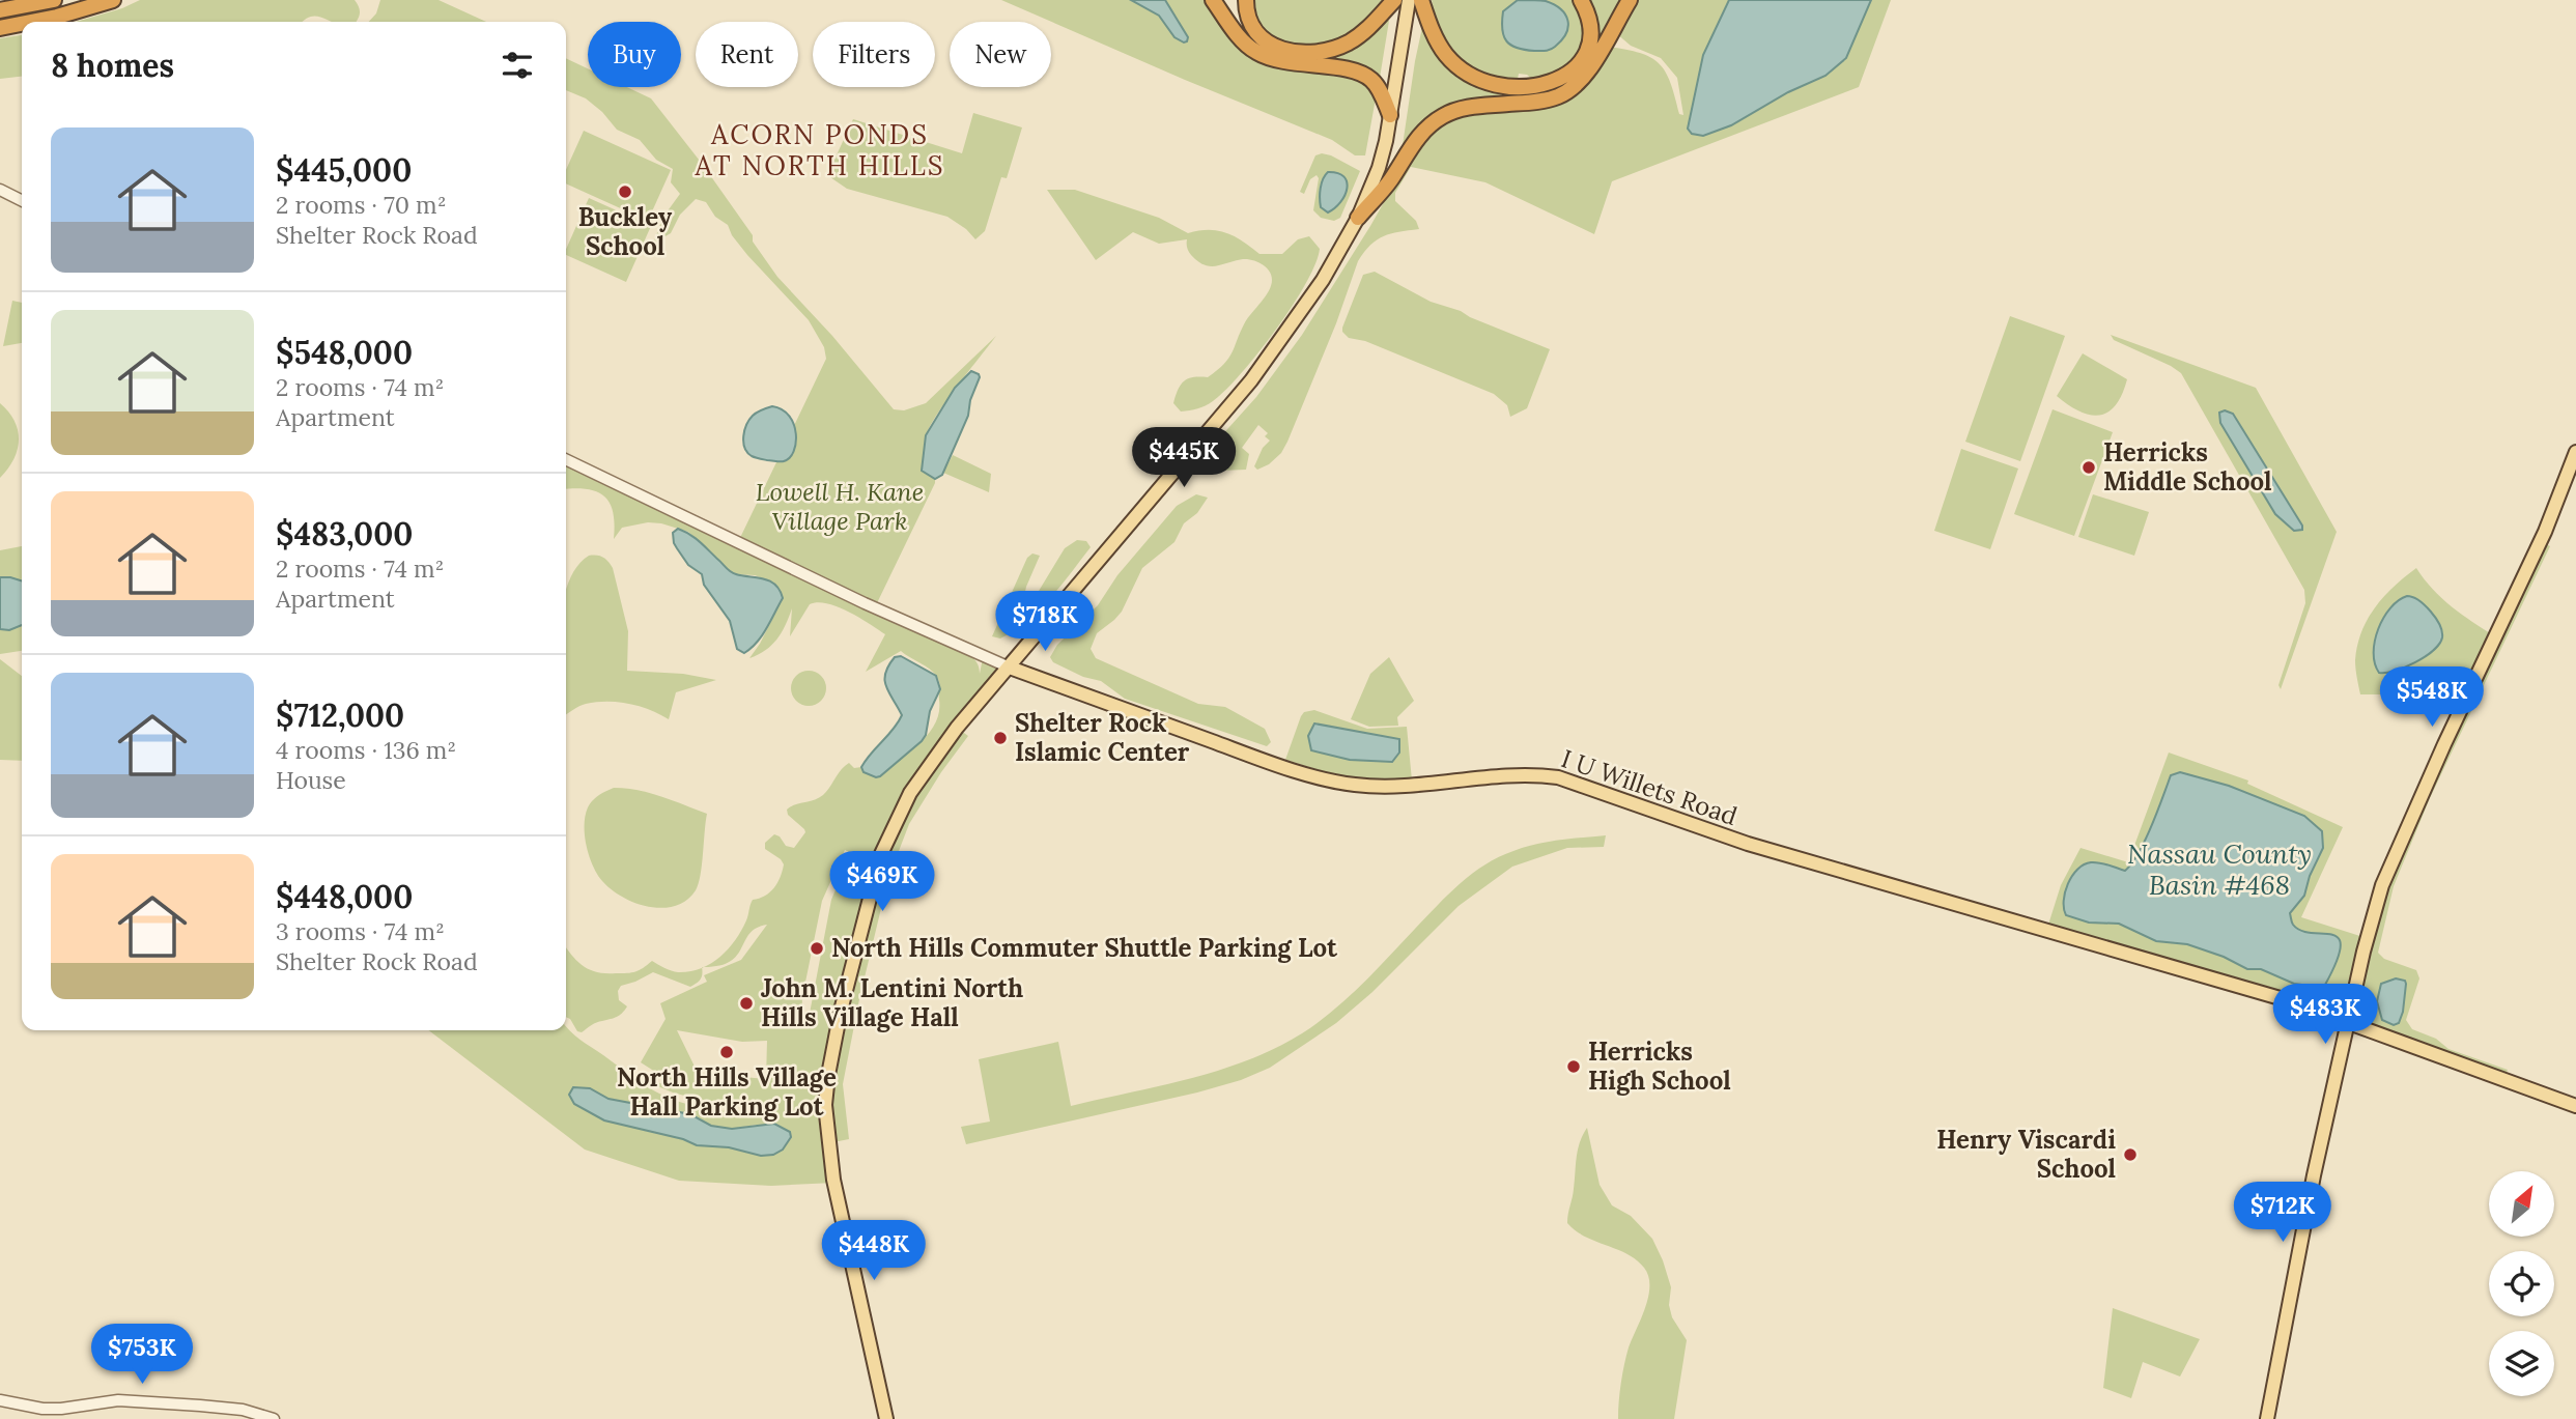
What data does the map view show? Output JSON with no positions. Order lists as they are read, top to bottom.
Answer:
{
  "streets": {
    "main road": ["I U Willets Road"]
  },
  "districts": ["ACORN PONDS AT NORTH HILLS"],
  "water": ["Nassau County Basin #468"],
  "parks": ["Lowell H. Kane Village Park"],
  "places": [
    "Buckley School",
    "Herricks Middle School",
    "Shelter Rock Islamic Center",
    "North Hills Commuter Shuttle Parking Lot",
    "John M. Lentini North Hills Village Hall",
    "North Hills Village Hall Parking Lot",
    "Herricks High School",
    "Henry Viscardi School"
  ],
  "north": "top right",
  "page": {
    "chip": [
      "Buy",
      "Rent",
      "Filters",
      "New"
    ],
    "heading": "8 homes",
    "list": [
      {
        "name": "$445,000",
        "note": "2 rooms · 70 m² · Shelter Rock Road"
      },
      {
        "name": "$548,000",
        "note": "2 rooms · 74 m² · Apartment"
      },
      {
        "name": "$483,000",
        "note": "2 rooms · 74 m² · Apartment"
      },
      {
        "name": "$712,000",
        "note": "4 rooms · 136 m² · House"
      },
      {
        "name": "$448,000",
        "note": "3 rooms · 74 m² · Shelter Rock Road"
      }
    ],
    "price": [
      "$445K",
      "$718K",
      "$548K",
      "$469K",
      "$483K",
      "$712K",
      "$448K",
      "$753K"
    ]
  }
}
